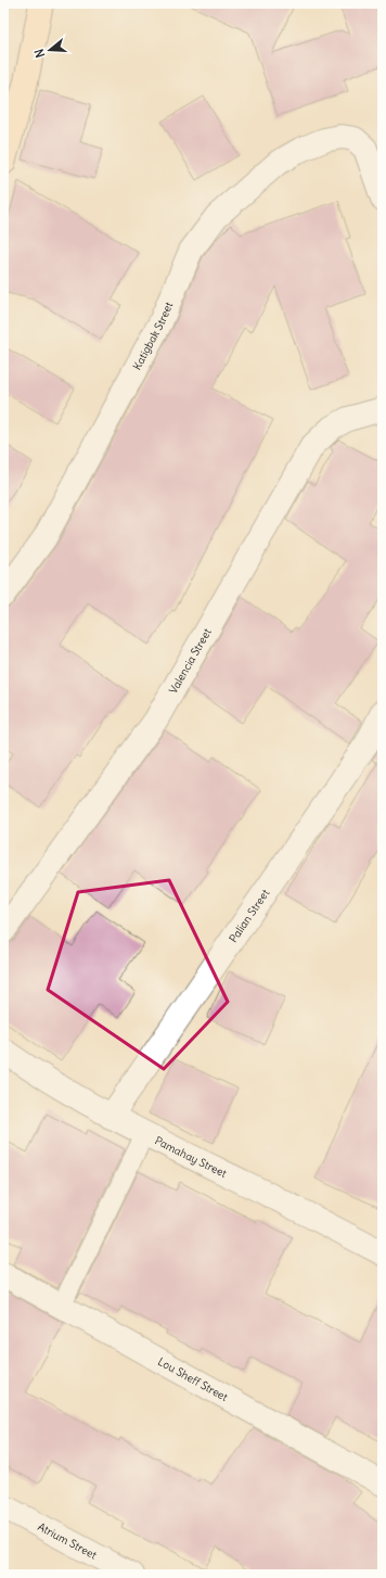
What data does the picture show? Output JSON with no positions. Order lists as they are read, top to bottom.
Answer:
{
  "streets": {
    "street": [
      "Katigbak Street",
      "Valencia Street",
      "Palian Street",
      "Pamahay Street",
      "Lou Sheff Street",
      "Atrium Street"
    ]
  },
  "crossings": [
    ["Palian Street", "Pamahay Street"]
  ],
  "north": "left"
}
